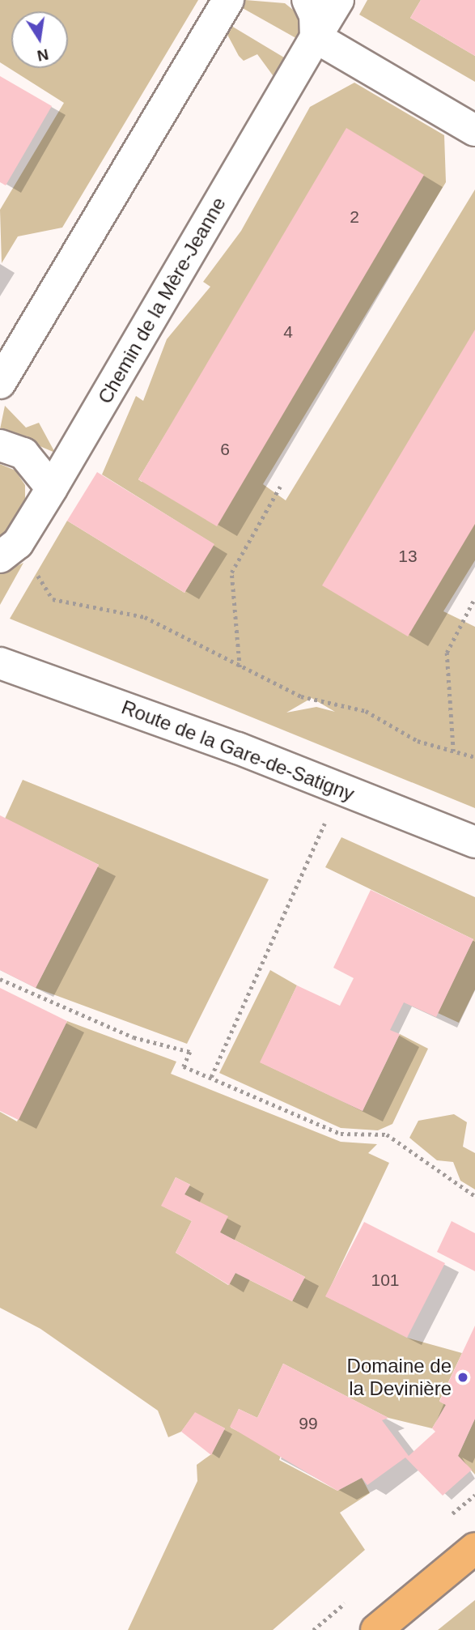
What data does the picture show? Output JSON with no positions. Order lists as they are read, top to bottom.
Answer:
{
  "streets": {
    "street": ["Chemin de la Mère-Jeanne", "Route de la Gare-de-Satigny"]
  },
  "places": ["Domaine de la Devinière"],
  "house_numbers": [
    "2",
    "4",
    "6",
    "13",
    "101",
    "99"
  ],
  "north": "bottom"
}
